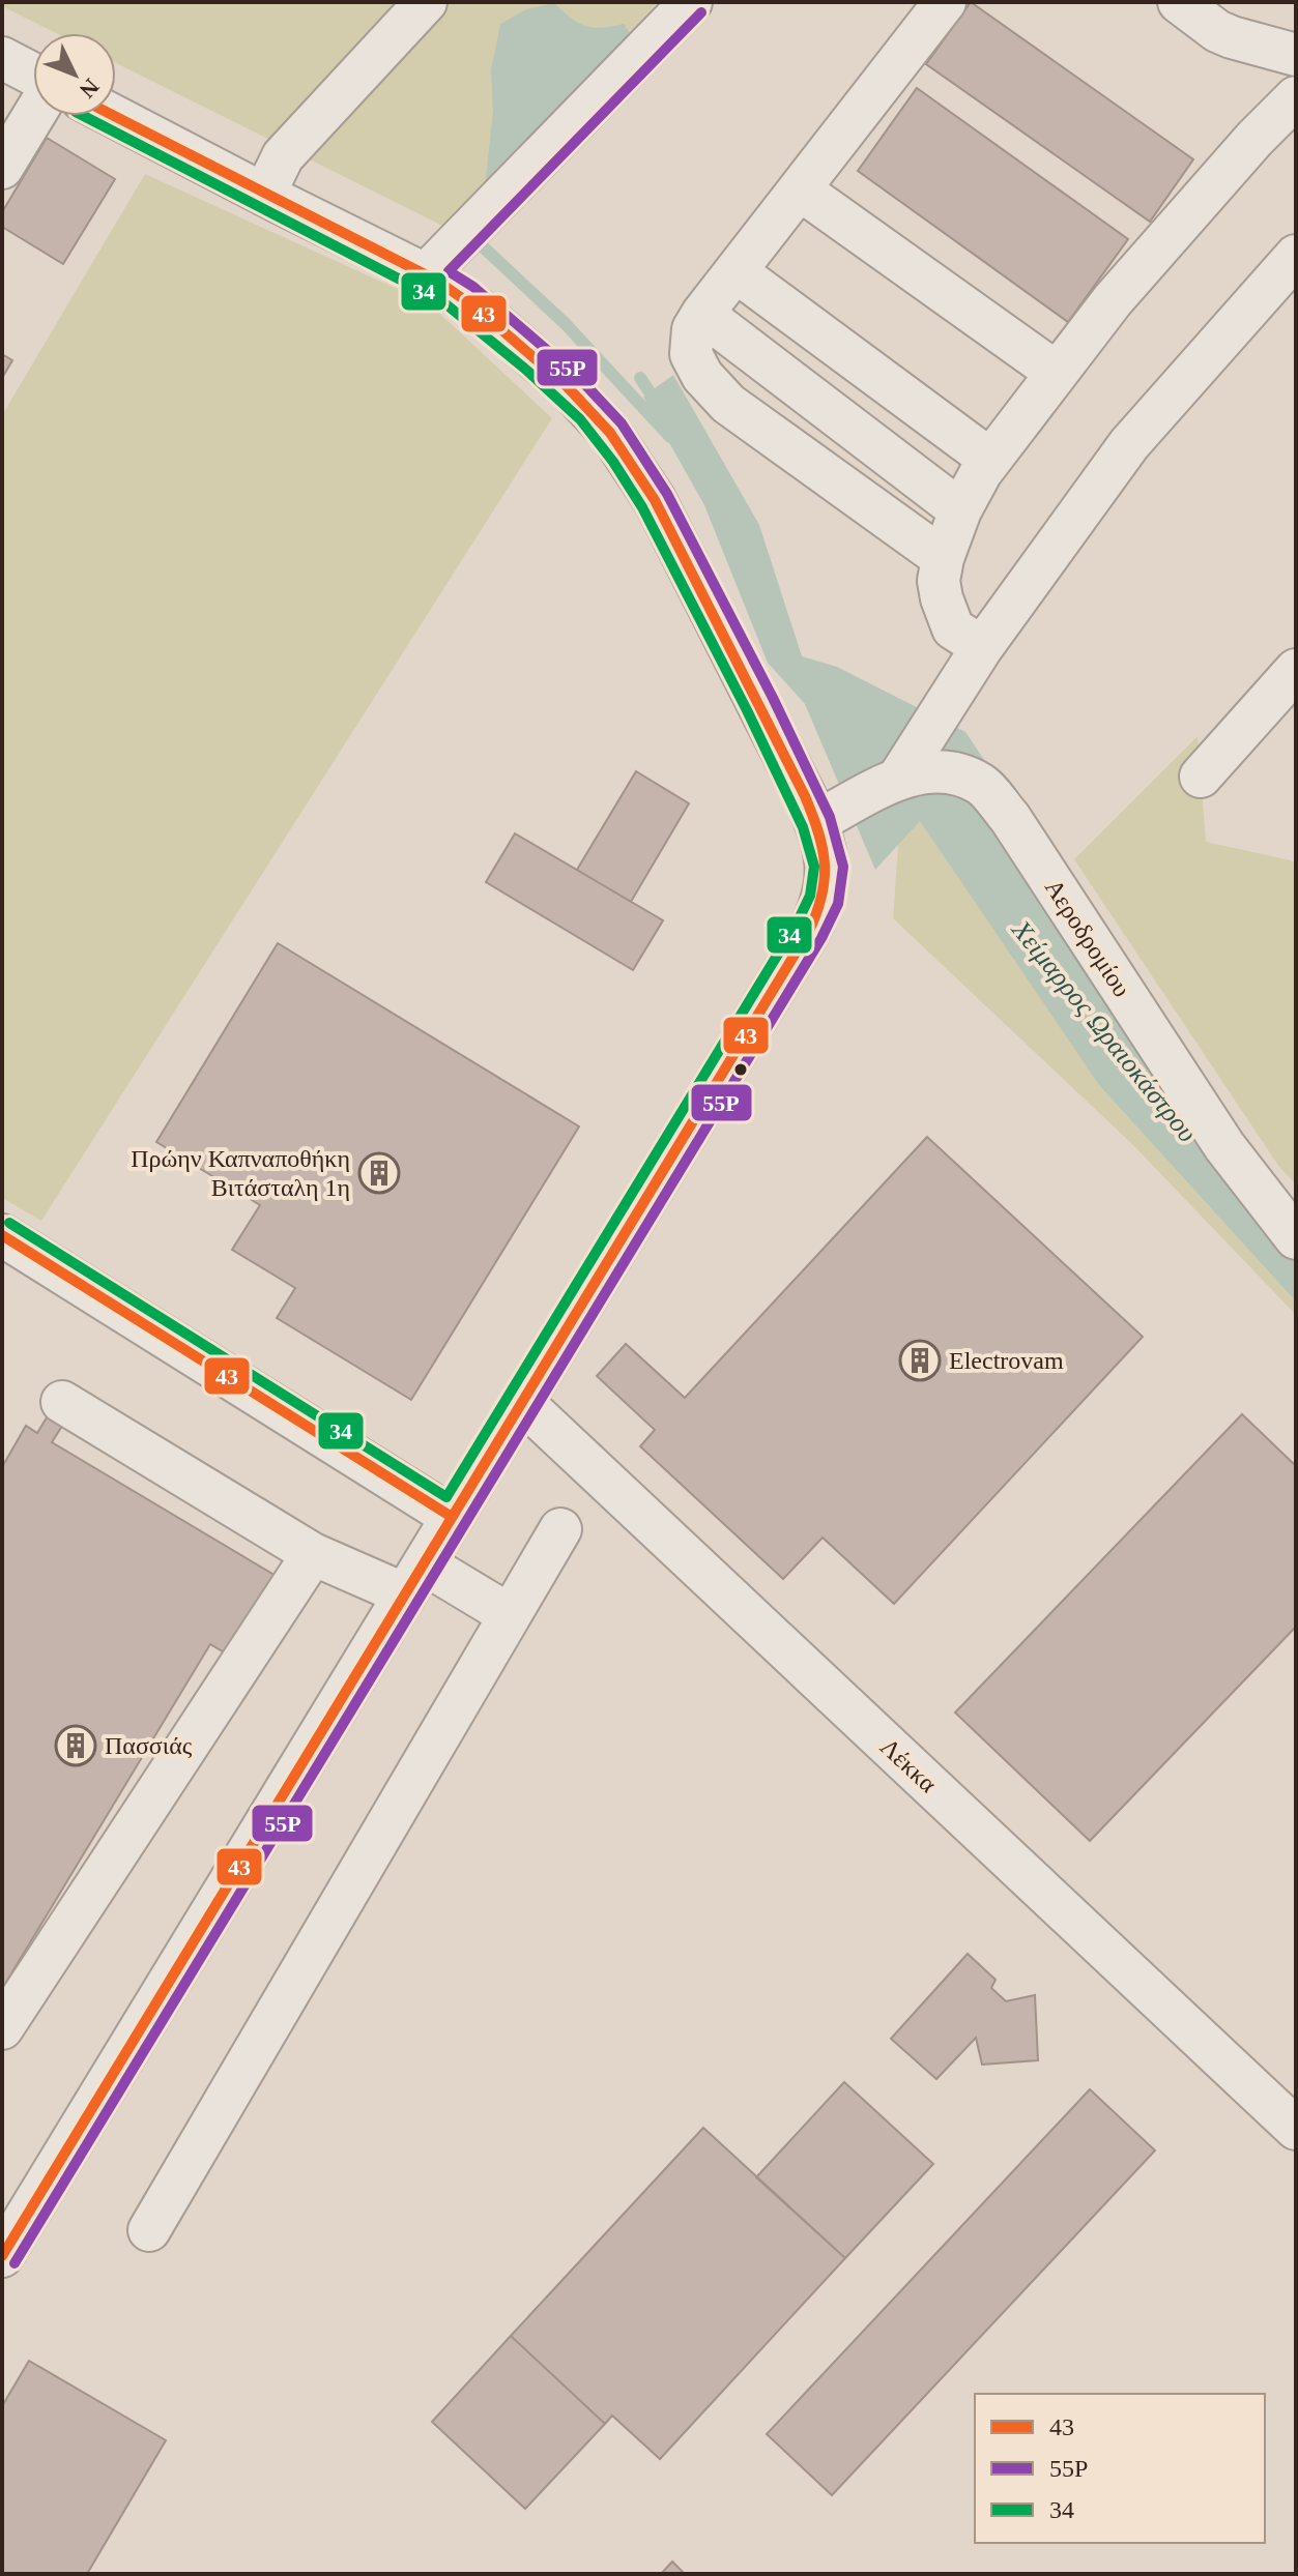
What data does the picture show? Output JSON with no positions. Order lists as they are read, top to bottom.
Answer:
{
  "streets": {
    "street": ["Αεροδρομίου", "Λέκκα"]
  },
  "water": ["Χείμαρρος Ωραιοκάστρου"],
  "places": {
    "building": ["Πρώην Καπναποθήκη Βιτάσταλη 1η", "Electrovam", "Πασσιάς"]
  },
  "lines": ["transit line 55Ρ", "transit line 43", "transit line 34"],
  "legend": ["43", "55Ρ", "34"],
  "north": "bottom right"
}
